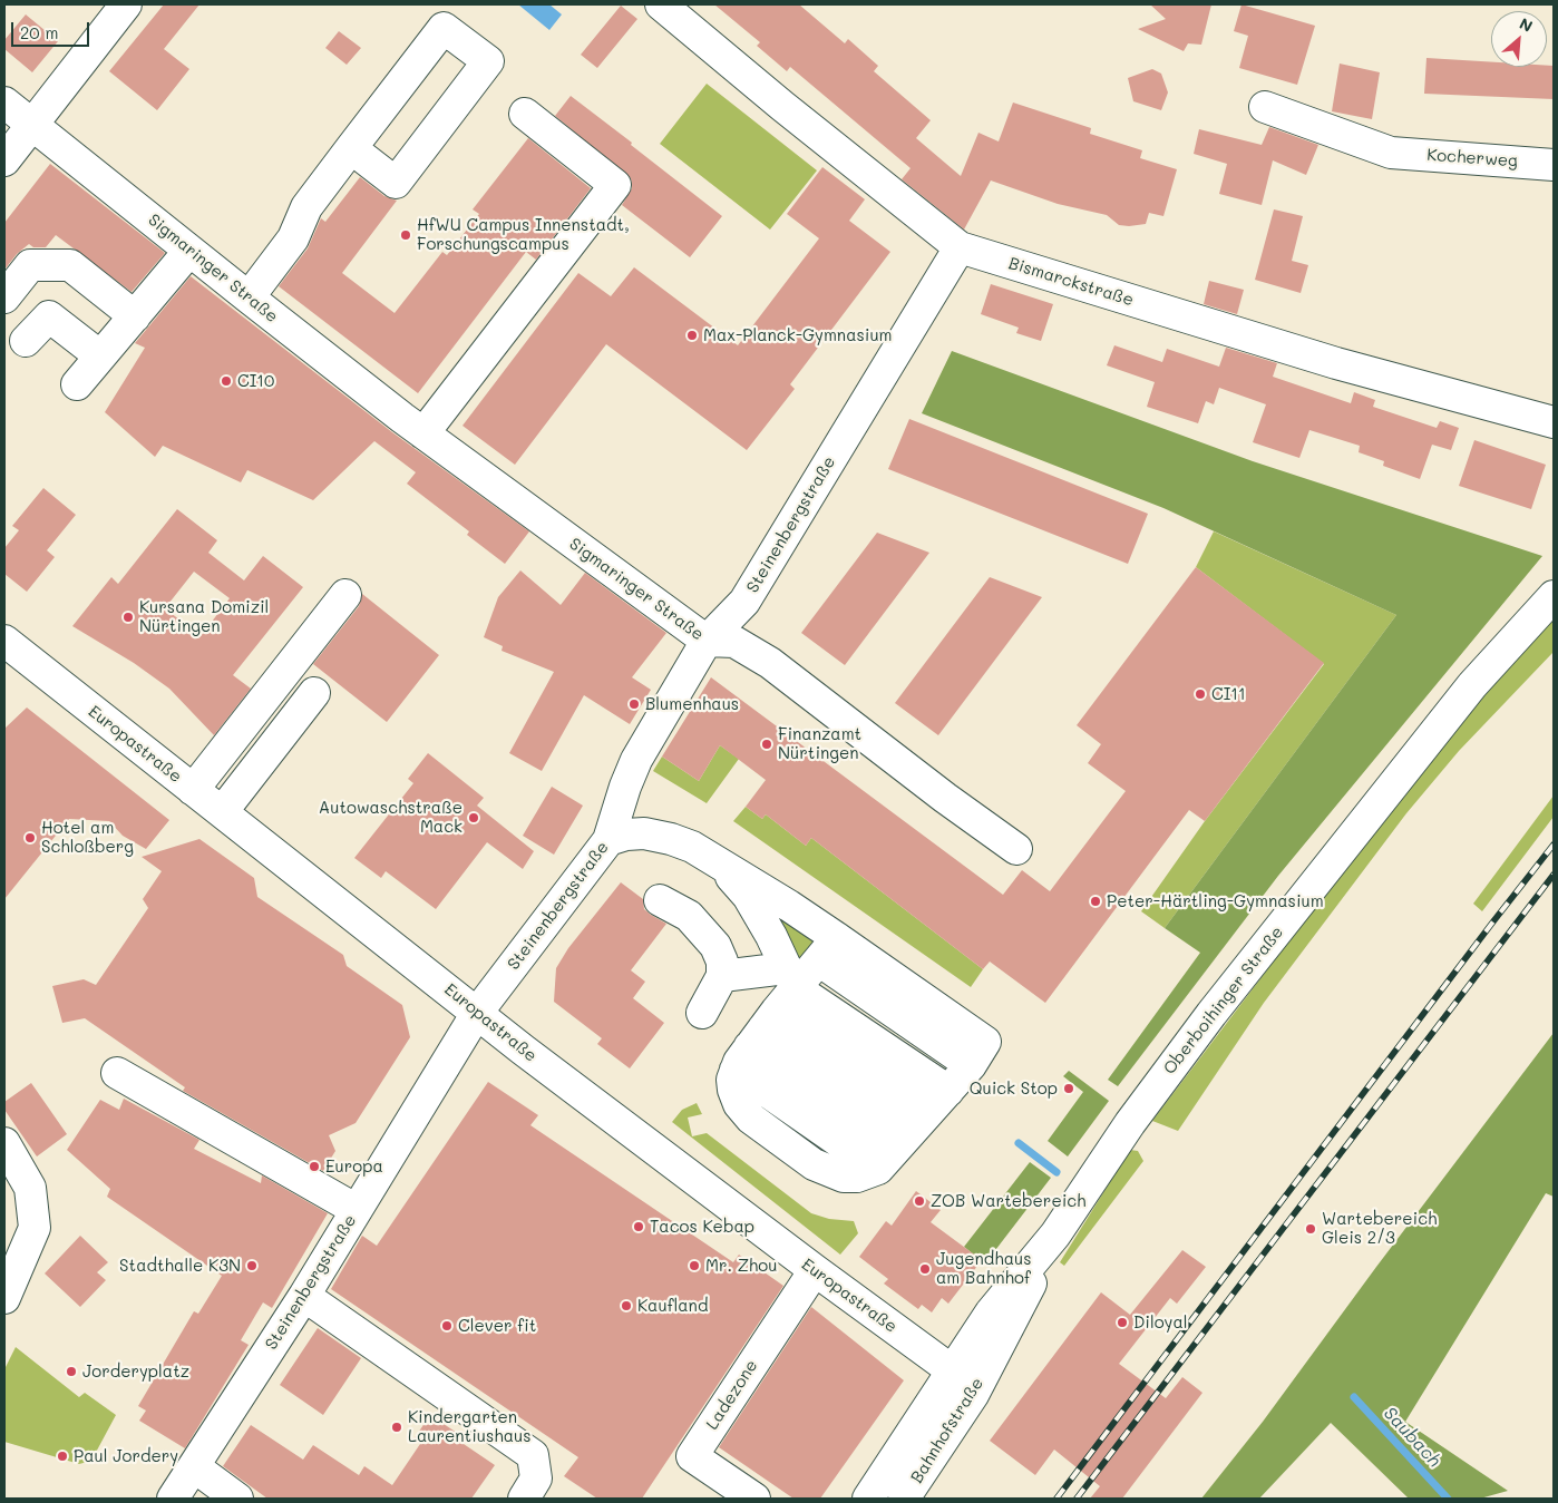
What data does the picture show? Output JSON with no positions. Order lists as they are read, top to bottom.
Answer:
{
  "streets": {
    "street": [
      "Kocherweg",
      "Sigmaringer Straße",
      "Bismarckstraße",
      "Steinenbergstraße",
      "Europastraße",
      "Oberboihinger Straße",
      "Ladezone",
      "Bahnhofstraße"
    ]
  },
  "crossings": [
    ["Sigmaringer Straße", "Steinenbergstraße"],
    ["Bismarckstraße", "Steinenbergstraße"],
    ["Steinenbergstraße", "Europastraße"],
    ["Europastraße", "Oberboihinger Straße"],
    ["Europastraße", "Ladezone"],
    ["Europastraße", "Bahnhofstraße"],
    ["Oberboihinger Straße", "Bahnhofstraße"]
  ],
  "water": ["Saubach"],
  "places": [
    "HfWU Campus Innenstadt, Forschungscampus",
    "Max-Planck-Gymnasium",
    "CI10",
    "Kursana Domizil Nürtingen",
    "CI11",
    "Blumenhaus",
    "Finanzamt Nürtingen",
    "Autowaschstraße Mack",
    "Hotel am Schloßberg",
    "Peter-Härtling-Gymnasium",
    "Quick Stop",
    "Europa",
    "ZOB Wartebereich",
    "Tacos Kebap",
    "Wartebereich Gleis 2/3",
    "Stadthalle K3N",
    "Mr. Zhou",
    "Jugendhaus am Bahnhof",
    "Kaufland",
    "Diloyal",
    "Clever fit",
    "Jorderyplatz",
    "Kindergarten Laurentiushaus",
    "Paul Jordery"
  ],
  "scale_bar": "20 m",
  "north": "top right"
}
